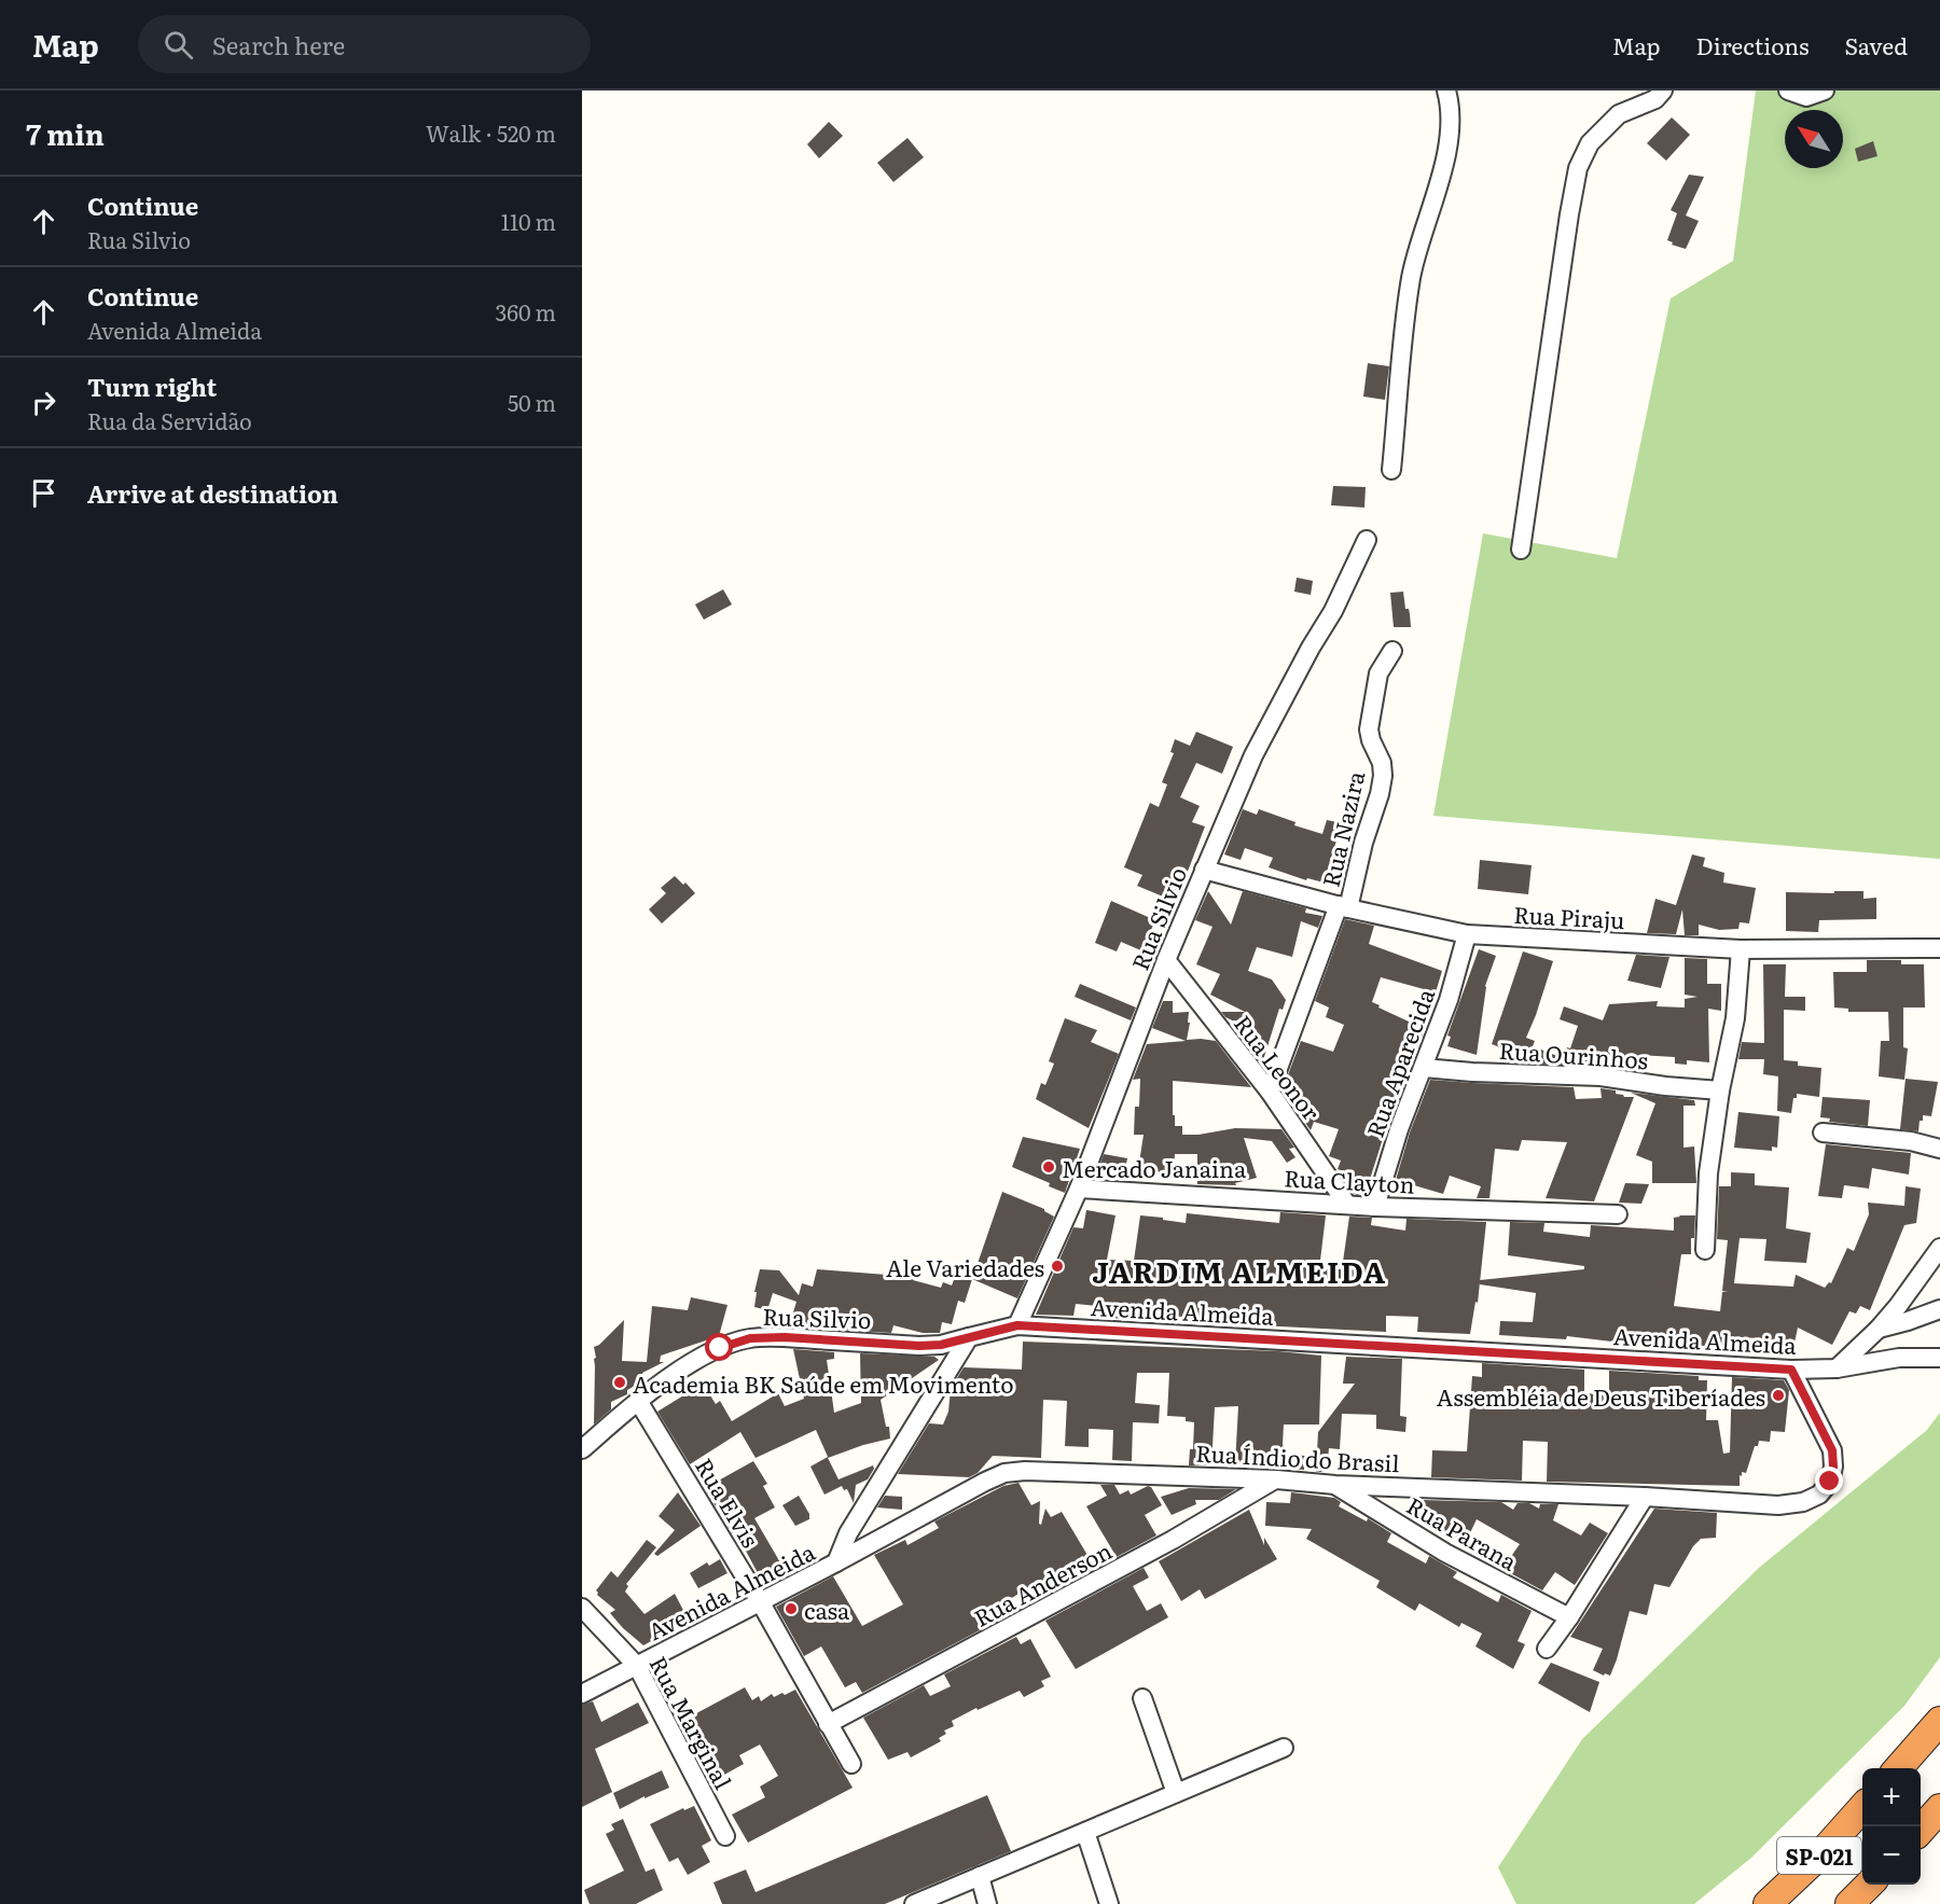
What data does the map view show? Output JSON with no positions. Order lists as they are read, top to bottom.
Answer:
{
  "streets": {
    "highway": ["SP-021"],
    "street": [
      "Rua Nazira",
      "Rua Piraju",
      "Rua Silvio",
      "Rua Ourinhos",
      "Rua Aparecida",
      "Rua Leonor",
      "Rua Clayton",
      "Avenida Almeida",
      "Rua Índio do Brasil",
      "Rua Elvis",
      "Rua Parana",
      "Rua Anderson",
      "Rua Marginal"
    ]
  },
  "crossings": [
    ["Rua Nazira", "Rua Piraju"],
    ["Rua Nazira", "Rua Leonor"],
    ["Rua Piraju", "Rua Silvio"],
    ["Rua Piraju", "Rua Aparecida"],
    ["Rua Silvio", "Rua Leonor"],
    ["Rua Silvio", "Rua Clayton"],
    ["Rua Silvio", "Avenida Almeida"],
    ["Rua Silvio", "Rua Elvis"],
    ["Rua Ourinhos", "Rua Aparecida"],
    ["Rua Aparecida", "Rua Clayton"],
    ["Rua Leonor", "Rua Clayton"],
    ["Avenida Almeida", "Rua Índio do Brasil"],
    ["Avenida Almeida", "Rua Elvis"],
    ["Avenida Almeida", "Rua Marginal"],
    ["Rua Índio do Brasil", "Rua Parana"],
    ["Rua Índio do Brasil", "Rua Anderson"],
    ["Rua Elvis", "Rua Anderson"]
  ],
  "districts": ["JARDIM ALMEIDA"],
  "places": [
    "Mercado Janaina",
    "Ale Variedades",
    "Academia BK Saúde em Movimento",
    "Assembléia de Deus Tiberíades",
    "casa"
  ],
  "north": "top left",
  "page": {
    "header": "Map",
    "search": "Search here",
    "nav": ["Map", "Directions", "Saved"],
    "heading": ["7 min", "Walk · 520 m"],
    "list": [
      ["Continue", "Rua Silvio", "110 m"],
      ["Continue", "Avenida Almeida", "360 m"],
      ["Turn right", "Rua da Servidão", "50 m"],
      "Arrive at destination"
    ],
    "map_buttons": ["+", "−"]
  }
}
